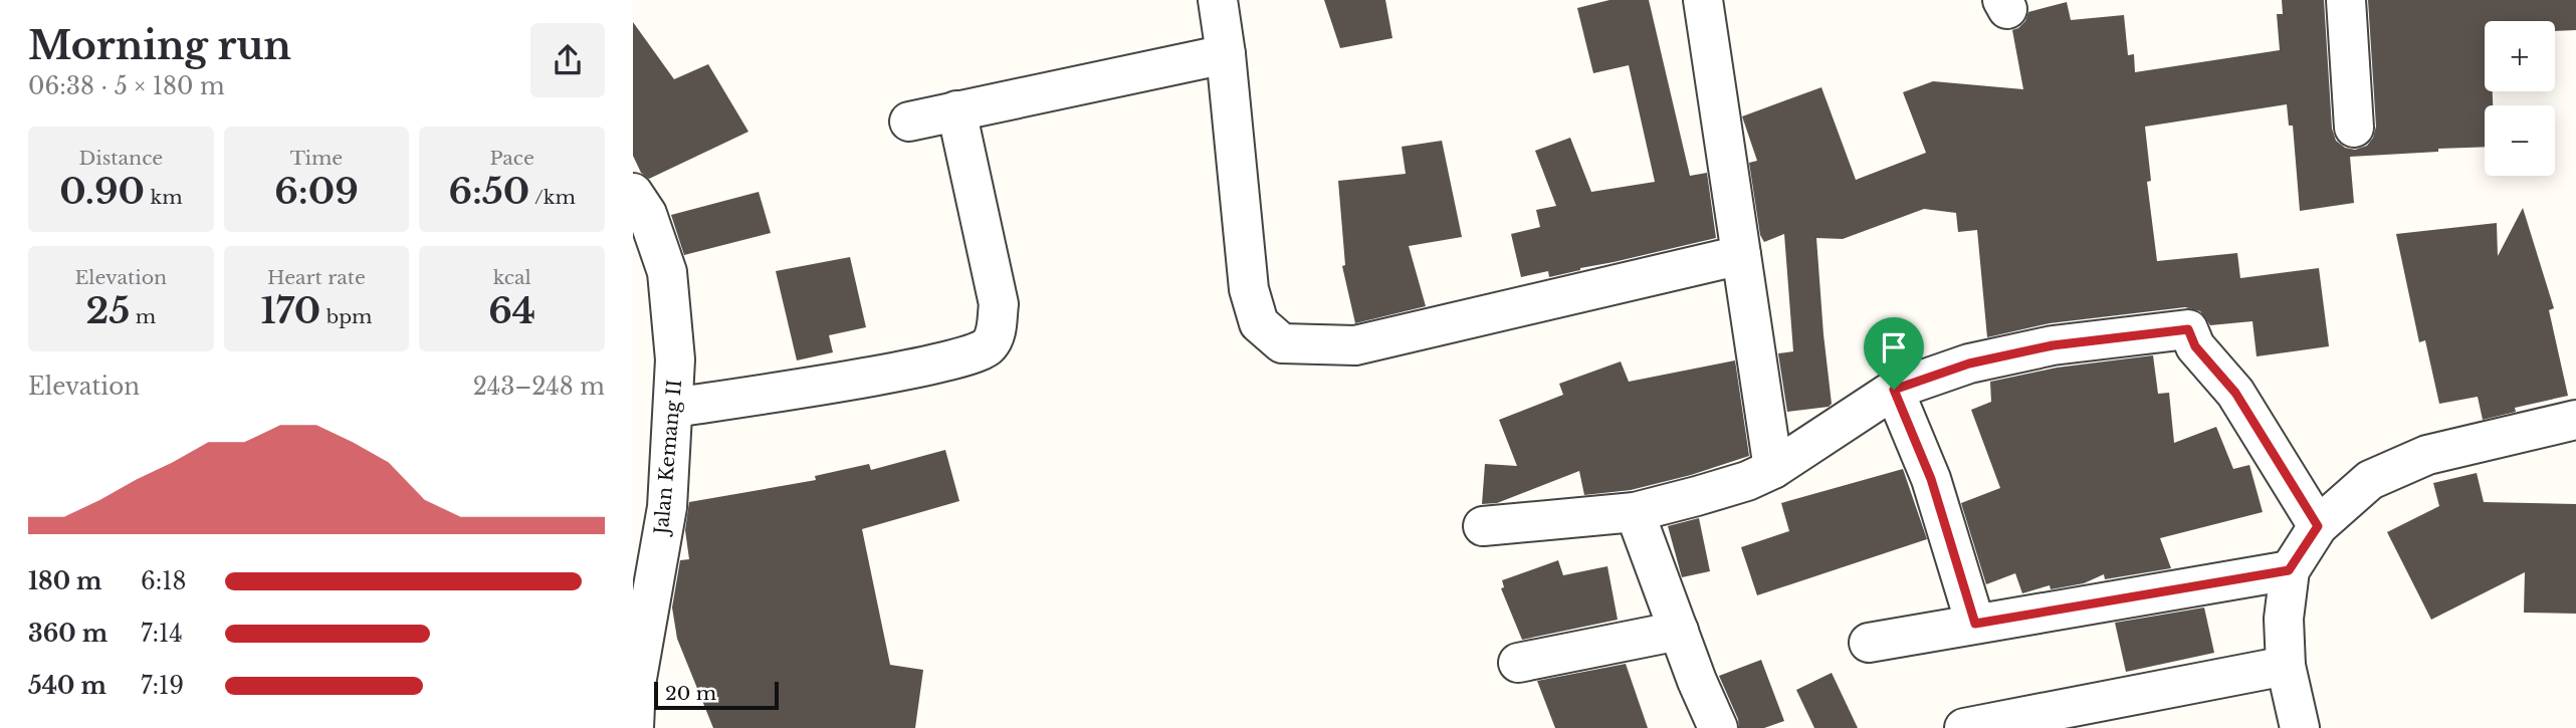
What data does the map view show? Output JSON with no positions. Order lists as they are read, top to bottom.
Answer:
{
  "streets": {
    "street": ["Jalan Kemang II"]
  },
  "scale_bar": "20 m",
  "page": {
    "heading": ["Morning run", "06:38 · 5 × 180 m"],
    "map_buttons": ["+", "−"],
    "stats": [
      ["Distance", "0.90 km"],
      ["Time", "6:09"],
      ["Pace", "6:50 /km"],
      ["Elevation", "25 m"],
      ["Heart rate", "170 bpm"],
      ["kcal", "64"]
    ],
    "chart": ["Elevation", "243–248 m"],
    "list": [
      {
        "name": "180 m",
        "note": "6:18"
      },
      {
        "name": "360 m",
        "note": "7:14"
      },
      {
        "name": "540 m",
        "note": "7:19"
      }
    ],
    "scale": "20 m"
  }
}
